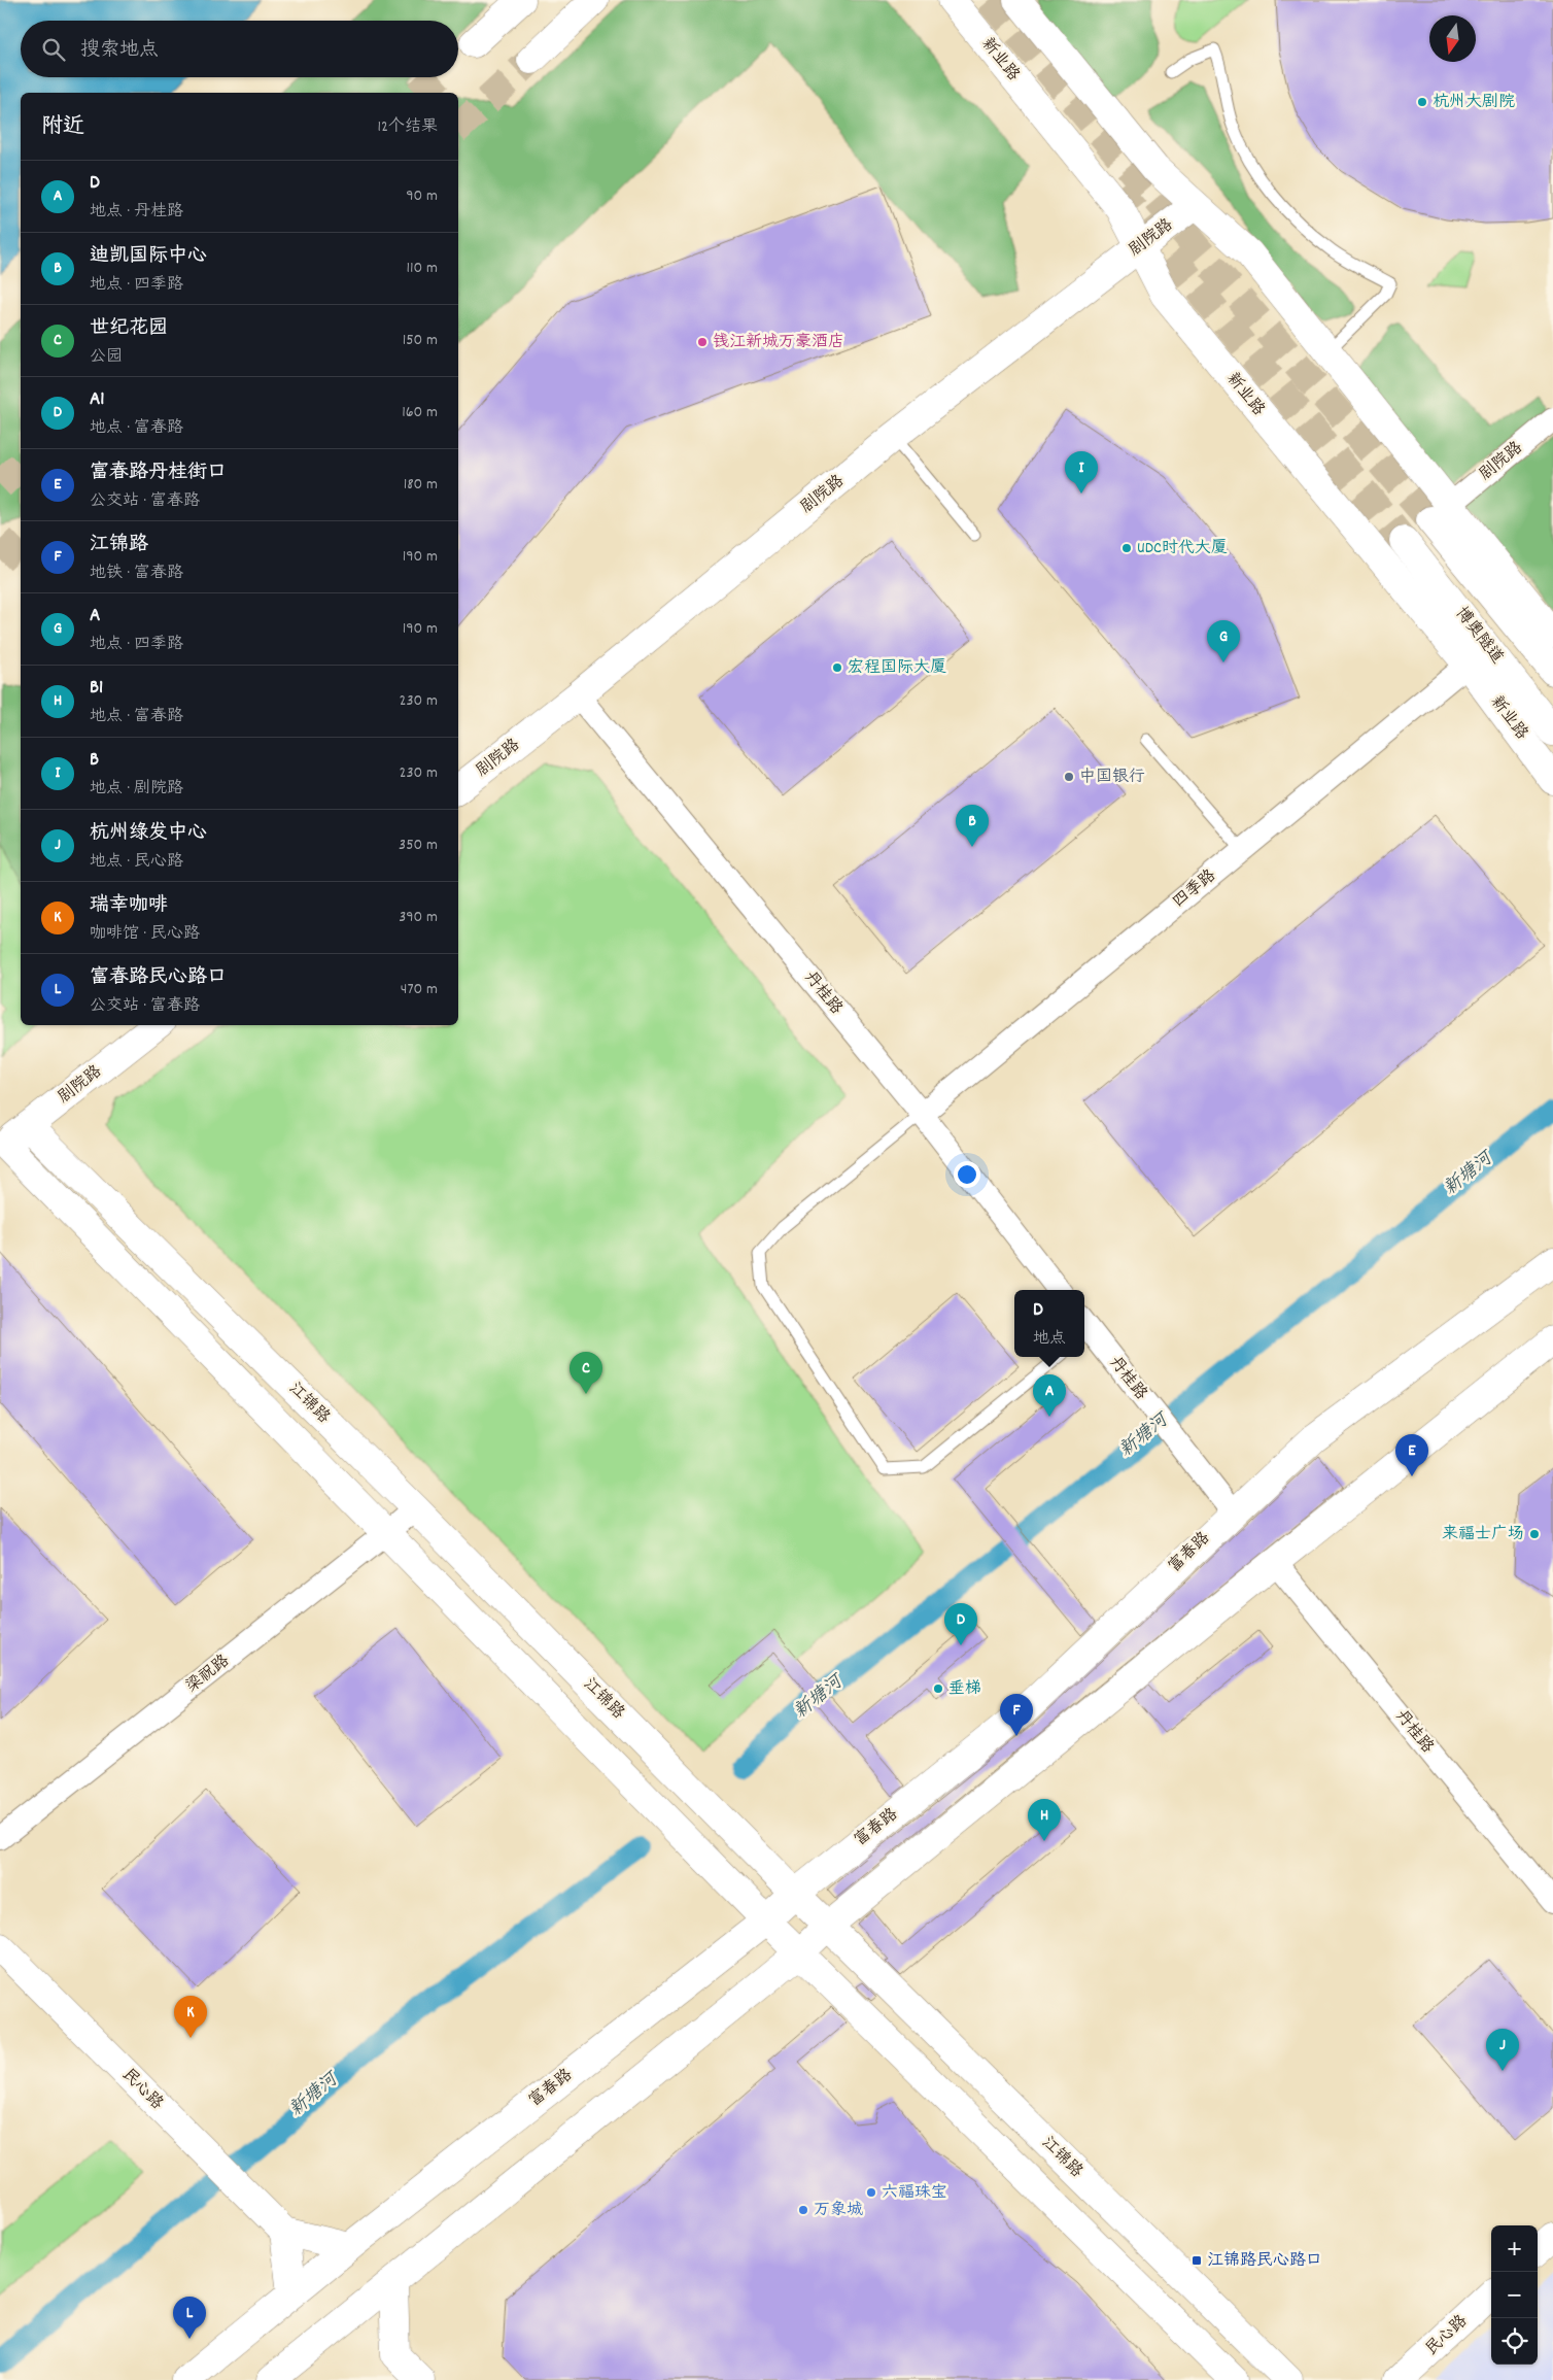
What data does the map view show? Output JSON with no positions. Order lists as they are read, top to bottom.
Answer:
{
  "streets": {
    "main road": [
      "新业路",
      "剧院路",
      "博奥隧道",
      "江锦路",
      "富春路",
      "民心路"
    ],
    "street": ["四季路", "丹桂路", "梁祝路"]
  },
  "crossings": [
    ["新业路", "剧院路"],
    ["新业路", "四季路"],
    ["剧院路", "博奥隧道"],
    ["剧院路", "丹桂路"],
    ["剧院路", "江锦路"],
    ["四季路", "丹桂路"],
    ["丹桂路", "富春路"],
    ["江锦路", "富春路"],
    ["江锦路", "梁祝路"]
  ],
  "water": ["新塘河"],
  "places": {
    "other": [
      "杭州大剧院",
      "钱江新城万豪酒店",
      "UDC时代大厦",
      "宏程国际大厦",
      "中国银行",
      "来福士广场",
      "垂梯",
      "六福珠宝",
      "万象城"
    ],
    "transit": ["江锦路民心路口"]
  },
  "north": "bottom",
  "page": {
    "search": "搜索地点",
    "heading": ["附近", "12个结果"],
    "list": [
      {
        "mark": "A",
        "name": "D",
        "note": "地点 · 丹桂路",
        "value": "90 m"
      },
      {
        "mark": "B",
        "name": "迪凯国际中心",
        "note": "地点 · 四季路",
        "value": "110 m"
      },
      {
        "mark": "C",
        "name": "世纪花园",
        "note": "公园",
        "value": "150 m"
      },
      {
        "mark": "D",
        "name": "A1",
        "note": "地点 · 富春路",
        "value": "160 m"
      },
      {
        "mark": "E",
        "name": "富春路丹桂街口",
        "note": "公交站 · 富春路",
        "value": "180 m"
      },
      {
        "mark": "F",
        "name": "江锦路",
        "note": "地铁 · 富春路",
        "value": "190 m"
      },
      {
        "mark": "G",
        "name": "A",
        "note": "地点 · 四季路",
        "value": "190 m"
      },
      {
        "mark": "H",
        "name": "B1",
        "note": "地点 · 富春路",
        "value": "230 m"
      },
      {
        "mark": "I",
        "name": "B",
        "note": "地点 · 剧院路",
        "value": "230 m"
      },
      {
        "mark": "J",
        "name": "杭州绿发中心",
        "note": "地点 · 民心路",
        "value": "350 m"
      },
      {
        "mark": "K",
        "name": "瑞幸咖啡",
        "note": "咖啡馆 · 民心路",
        "value": "390 m"
      },
      {
        "mark": "L",
        "name": "富春路民心路口",
        "note": "公交站 · 富春路",
        "value": "470 m"
      }
    ],
    "pins": [
      "I",
      "G",
      "B",
      "C",
      "A",
      "E",
      "D",
      "F",
      "H",
      "K",
      "J",
      "L"
    ],
    "popup": ["D", "地点"],
    "map_buttons": ["+", "−"]
  }
}
